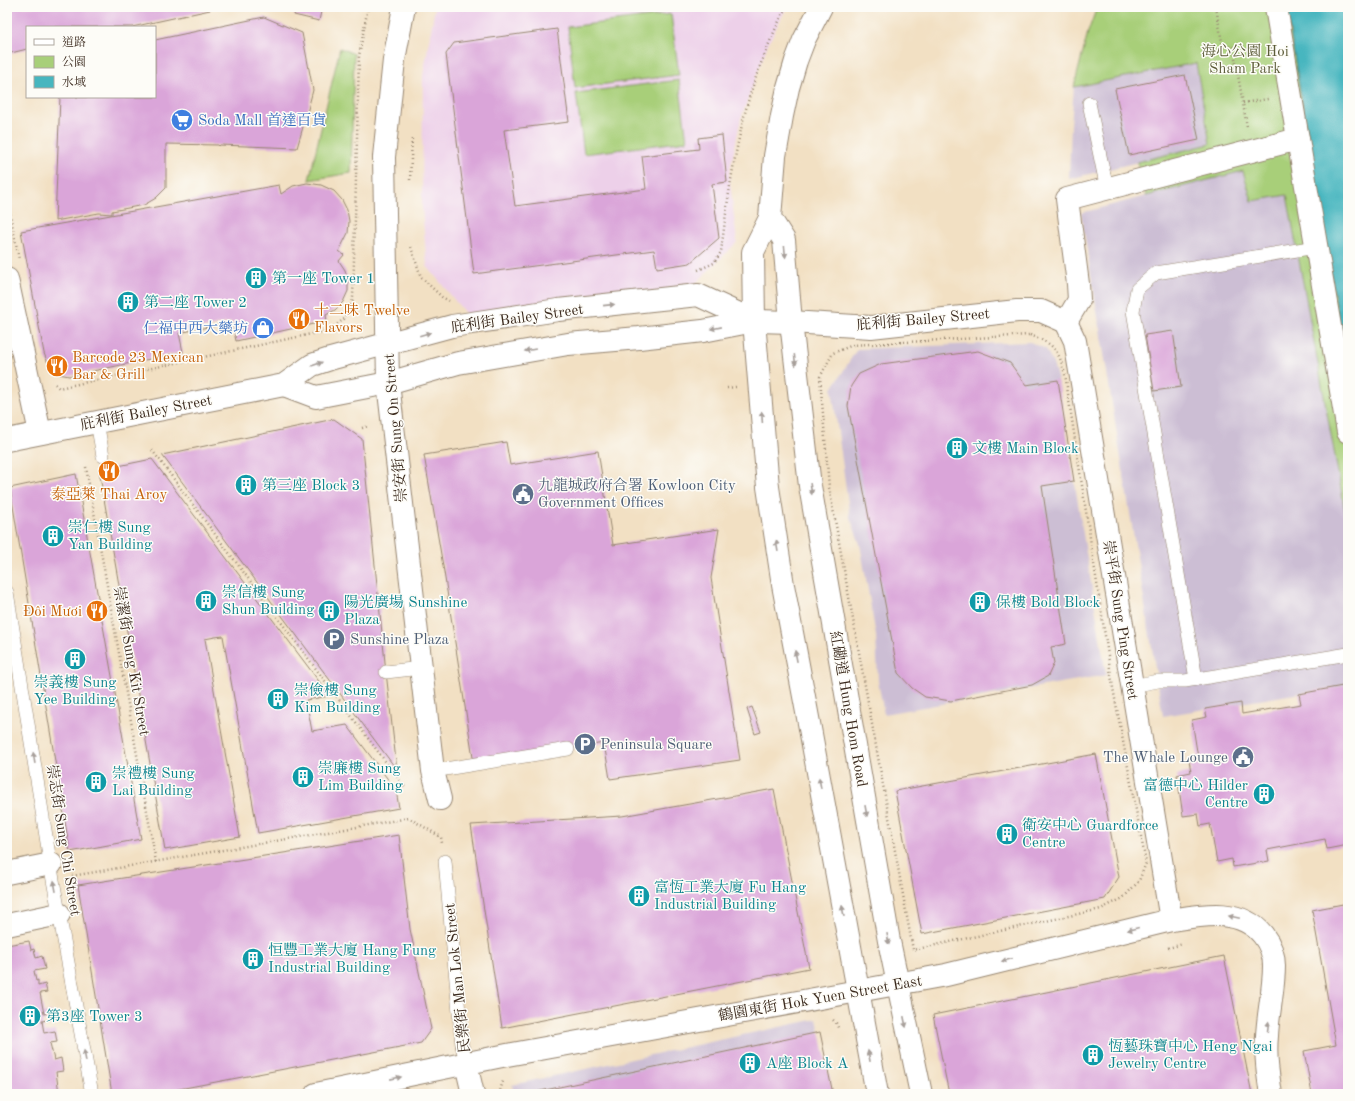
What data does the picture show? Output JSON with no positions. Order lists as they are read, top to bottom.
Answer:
{
  "streets": {
    "street": [
      "庇利街 Bailey Street",
      "崇安街 Sung On Street",
      "崇平街 Sung Ping Street",
      "紅磡道 Hung Hom Road",
      "民樂街 Man Lok Street",
      "鶴園東街 Hok Yuen Street East"
    ],
    "lane": ["崇志街 Sung Chi Street"],
    "path": ["崇潔街 Sung Kit Street"]
  },
  "crossings": [
    ["庇利街 Bailey Street", "崇安街 Sung On Street"],
    ["庇利街 Bailey Street", "崇平街 Sung Ping Street"],
    ["庇利街 Bailey Street", "紅磡道 Hung Hom Road"],
    ["崇平街 Sung Ping Street", "鶴園東街 Hok Yuen Street East"],
    ["紅磡道 Hung Hom Road", "鶴園東街 Hok Yuen Street East"],
    ["民樂街 Man Lok Street", "鶴園東街 Hok Yuen Street East"]
  ],
  "one_way": ["崇志街 Sung Chi Street"],
  "parks": ["海心公園 Hoi Sham Park"],
  "places": {
    "supermarket": ["Soda Mall 首達百貨"],
    "building": [
      "第一座 Tower 1",
      "第二座 Tower 2",
      "文樓 Main Block",
      "第三座 Block 3",
      "崇仁樓 Sung Yan Building",
      "崇信樓 Sung Shun Building",
      "保樓 Bold Block",
      "陽光廣場 Sunshine Plaza",
      "崇義樓 Sung Yee Building",
      "崇儉樓 Sung Kim Building",
      "崇廉樓 Sung Lim Building",
      "崇禮樓 Sung Lai Building",
      "富德中心 Hilder Centre",
      "衛安中心 Guardforce Centre",
      "富恆工業大廈 Fu Hang Industrial Building",
      "恒豐工業大廈 Hang Fung Industrial Building",
      "第3座 Tower 3",
      "恆藝珠寶中心 Heng Ngai Jewelry Centre",
      "A座 Block A"
    ],
    "restaurant": [
      "十二味 Twelve Flavors",
      "Barcode 23 Mexican Bar & Grill",
      "泰亞萊 Thai Aroy",
      "Đôi Mươi"
    ],
    "shop": ["仁福中西大藥坊"],
    "public building": ["九龍城政府合署 Kowloon City Government Offices", "The Whale Lounge"],
    "parking": ["Sunshine Plaza", "Peninsula Square"]
  },
  "legend": ["道路", "公園", "水域"]
}
